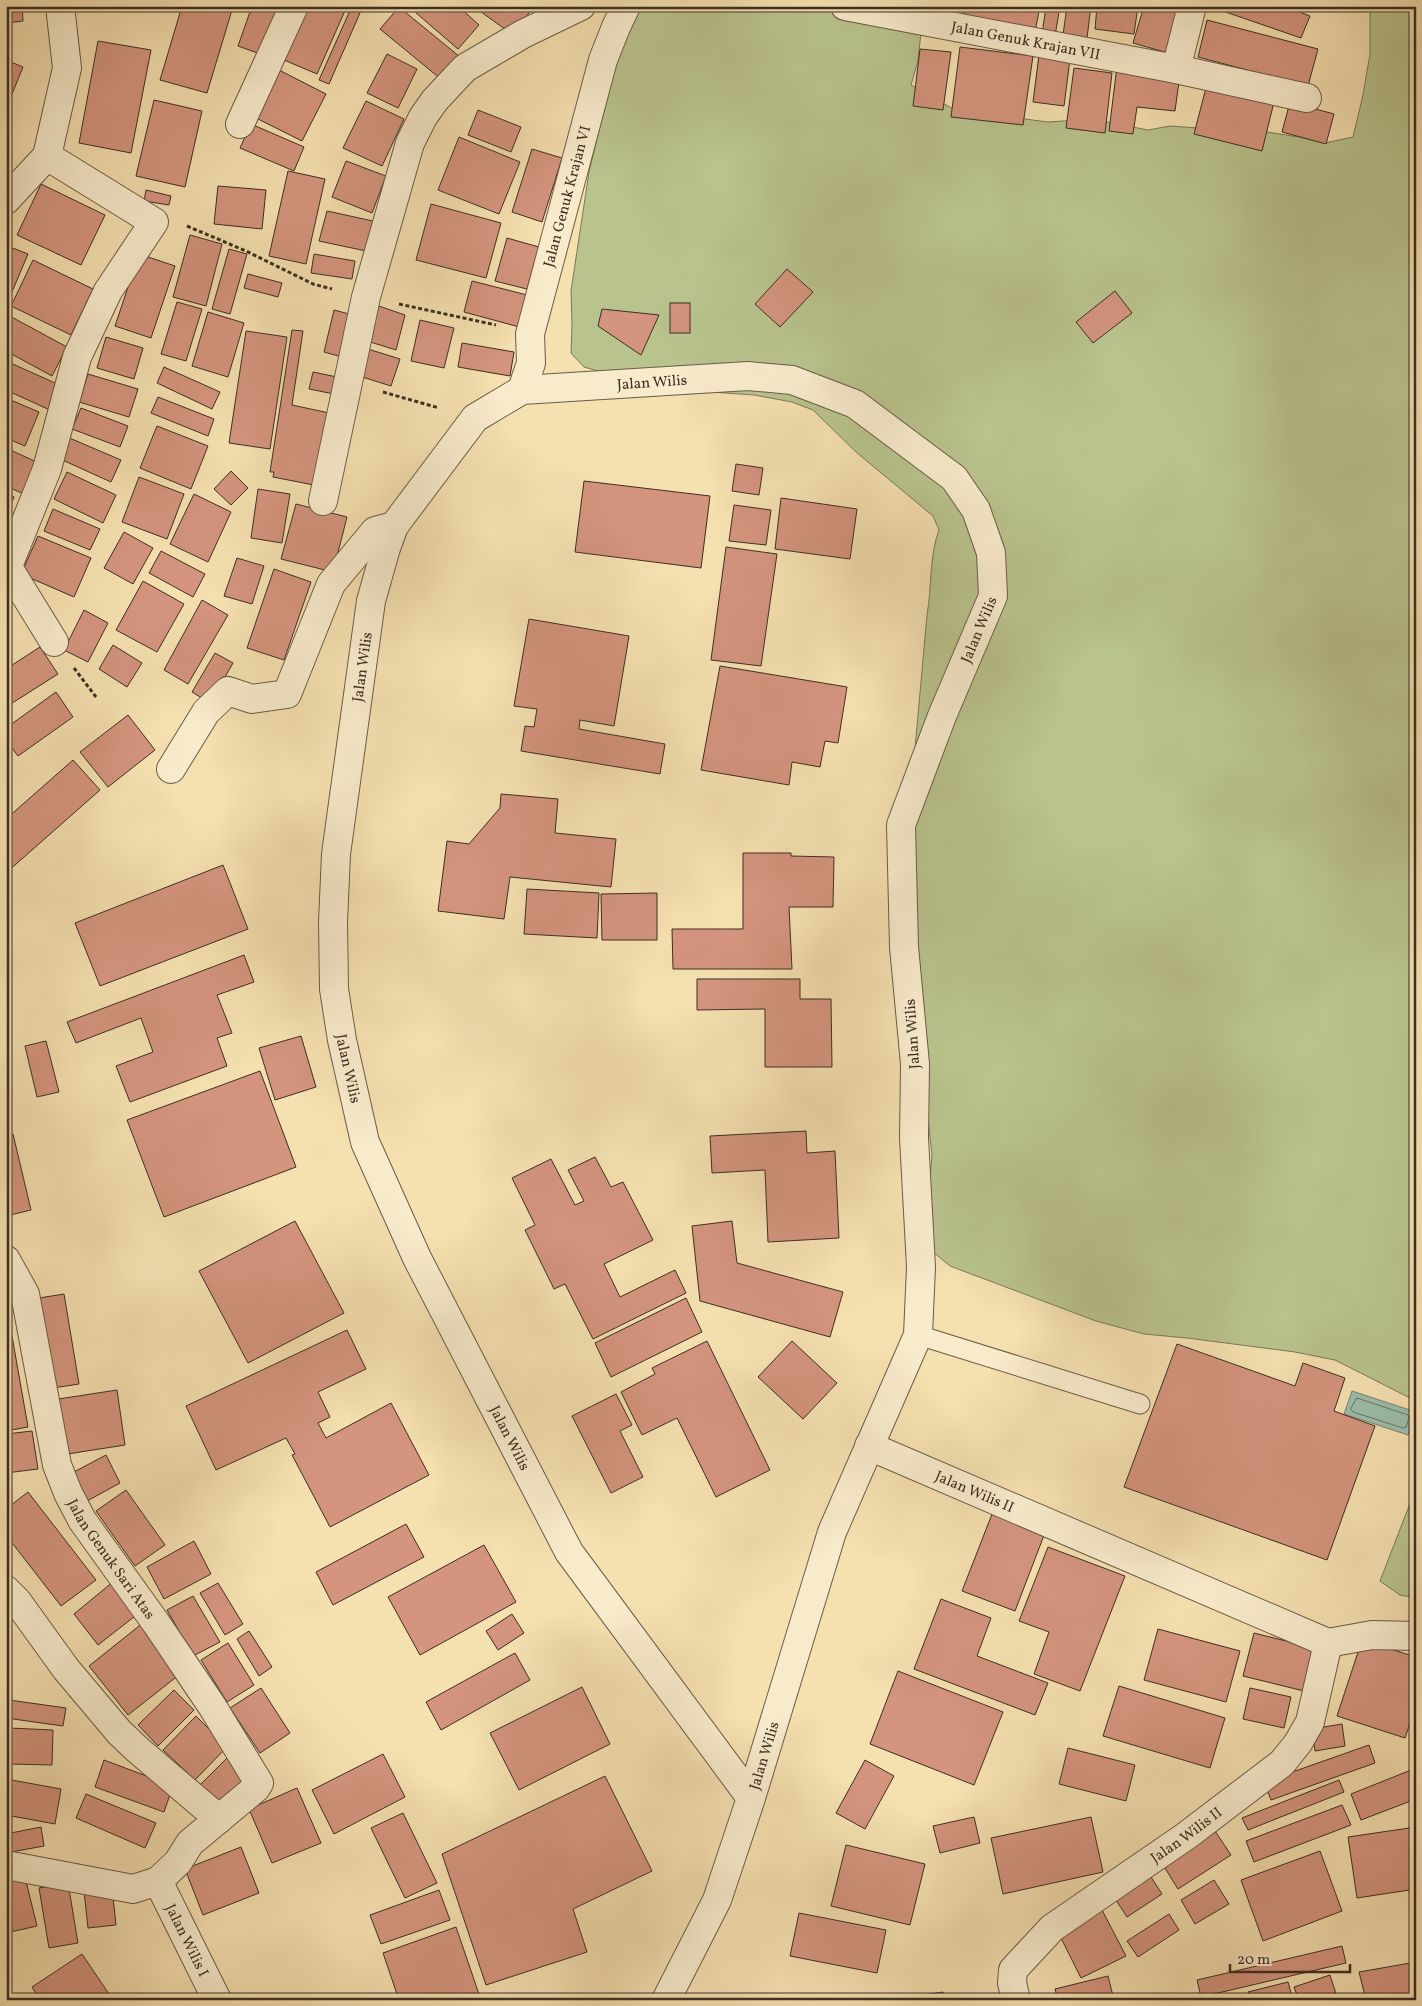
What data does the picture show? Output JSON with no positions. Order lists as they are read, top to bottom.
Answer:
{
  "streets": {
    "street": [
      "Jalan Genuk Krajan VII",
      "Jalan Genuk Krajan VI",
      "Jalan Wilis",
      "Jalan Wilis II",
      "Jalan Genuk Sari Atas",
      "Jalan Wilis I"
    ]
  },
  "crossings": [
    ["Jalan Genuk Krajan VI", "Jalan Wilis"],
    ["Jalan Wilis", "Jalan Wilis II"],
    ["Jalan Genuk Sari Atas", "Jalan Wilis I"]
  ],
  "scale_bar": "20 m"
}
